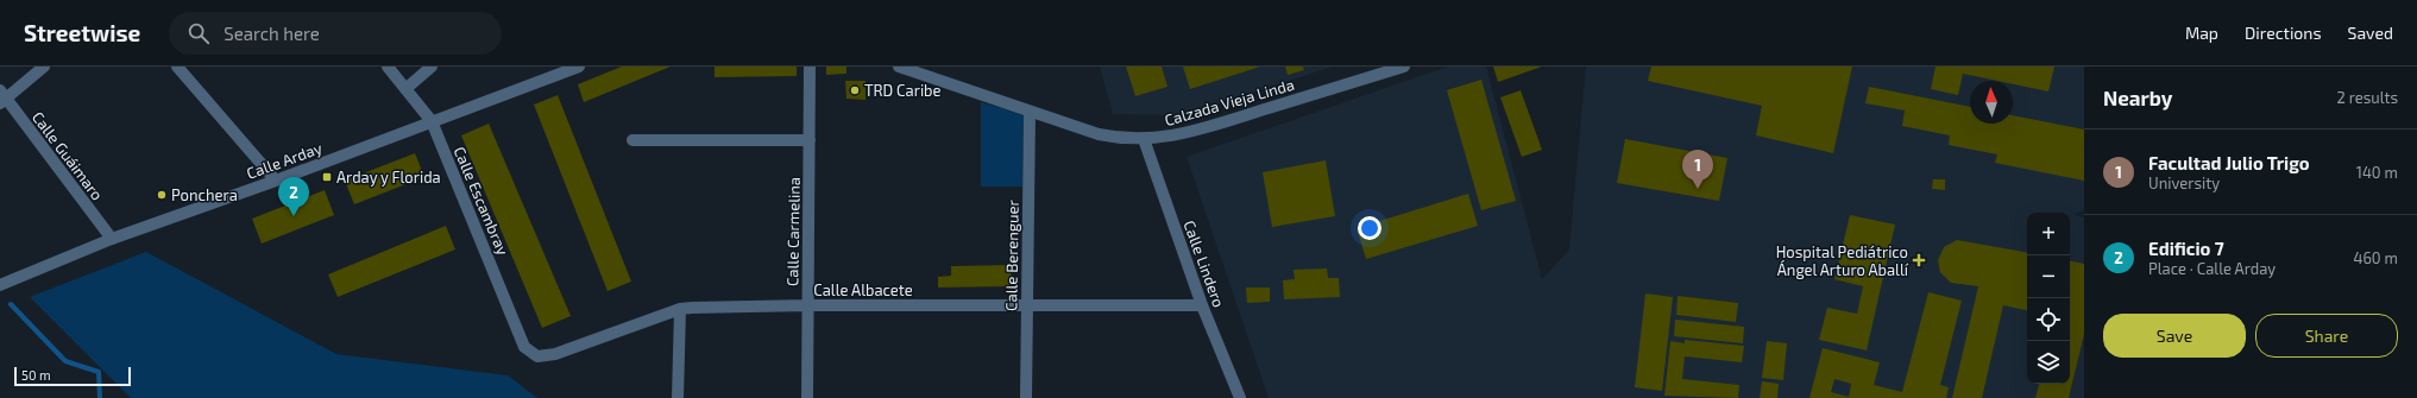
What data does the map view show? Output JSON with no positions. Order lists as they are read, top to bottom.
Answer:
{
  "streets": {
    "street": [
      "Calzada Vieja Linda",
      "Calle Guáimaro",
      "Calle Arday",
      "Calle Escambray",
      "Calle Carmelina",
      "Calle Berenguer",
      "Calle Lindero",
      "Calle Albacete"
    ]
  },
  "crossings": [
    ["Calzada Vieja Linda", "Calle Berenguer"],
    ["Calzada Vieja Linda", "Calle Lindero"],
    ["Calle Guáimaro", "Calle Arday"],
    ["Calle Arday", "Calle Escambray"],
    ["Calle Escambray", "Calle Albacete"],
    ["Calle Carmelina", "Calle Albacete"],
    ["Calle Berenguer", "Calle Albacete"],
    ["Calle Lindero", "Calle Albacete"]
  ],
  "places": {
    "other": ["TRD Caribe", "Ponchera"],
    "transit": ["Arday y Florida"],
    "health": ["Hospital Pediátrico Ángel Arturo Aballí"]
  },
  "scale_bar": "50 m",
  "north": "top",
  "page": {
    "header": "Streetwise",
    "search": "Search here",
    "nav": ["Map", "Directions", "Saved"],
    "heading": ["Nearby", "2 results"],
    "list": [
      {
        "mark": "1",
        "name": "Facultad Julio Trigo",
        "note": "University",
        "value": "140 m"
      },
      {
        "mark": "2",
        "name": "Edificio 7",
        "note": "Place · Calle Arday",
        "value": "460 m"
      }
    ],
    "pins": ["1", "2"],
    "map_buttons": ["+", "−"],
    "buttons": ["Save", "Share"],
    "scale": "50 m"
  }
}
